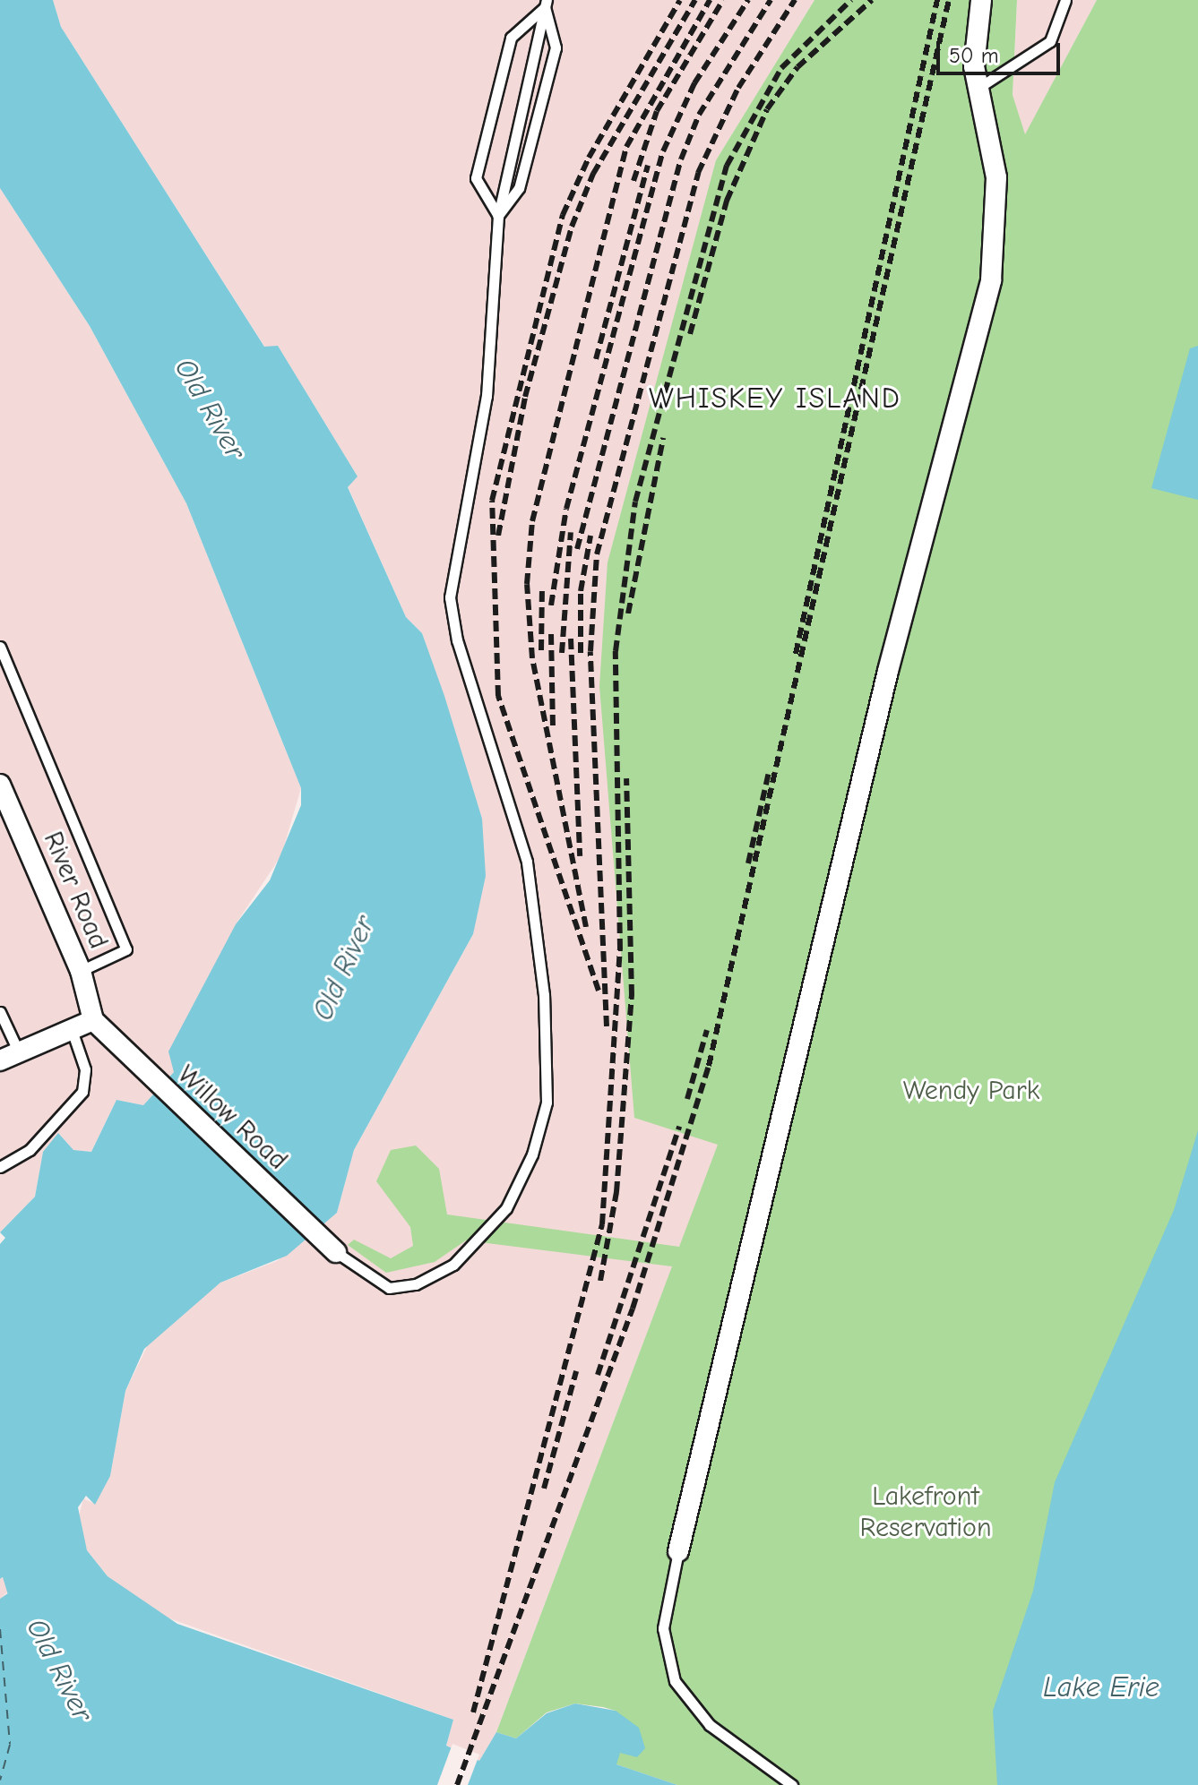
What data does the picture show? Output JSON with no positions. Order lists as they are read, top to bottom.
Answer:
{
  "streets": {
    "street": ["River Road", "Willow Road"]
  },
  "crossings": [
    ["River Road", "Willow Road"]
  ],
  "districts": ["WHISKEY ISLAND"],
  "water": ["Old River", "Lake Erie"],
  "parks": ["Wendy Park", "Lakefront Reservation"],
  "scale_bar": "50 m"
}
